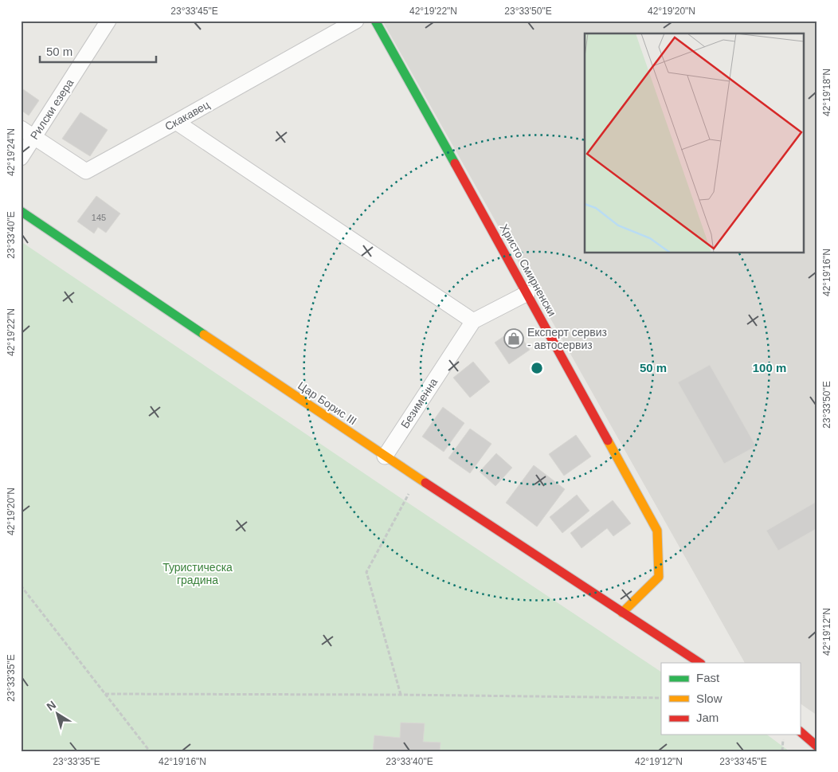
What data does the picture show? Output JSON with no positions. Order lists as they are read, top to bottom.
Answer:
{
  "streets": {
    "main road": ["Христо Смирненски", "Цар Борис III"],
    "street": ["Рилски езера", "Скакавец", "Безименна"]
  },
  "crossings": [
    ["Рилски езера", "Скакавец"],
    ["Христо Смирненски", "Цар Борис III"],
    ["Цар Борис III", "Безименна"]
  ],
  "parks": ["Туристическа градина"],
  "places": {
    "shop": ["Експерт сервиз - автосервиз"]
  },
  "house_numbers": ["145"],
  "legend": ["Fast", "Slow", "Jam"],
  "scale_bar": "50 m",
  "north": "top left",
  "coordinates": [
    "23°33'45\"E",
    "42°19'22\"N",
    "23°33'50\"E",
    "42°19'20\"N",
    "42°19'18\"N",
    "42°19'24\"N",
    "23°33'40\"E",
    "42°19'16\"N",
    "42°19'12\"N",
    "23°33'35\"E"
  ],
  "rings": ["50 m", "100 m"]
}
